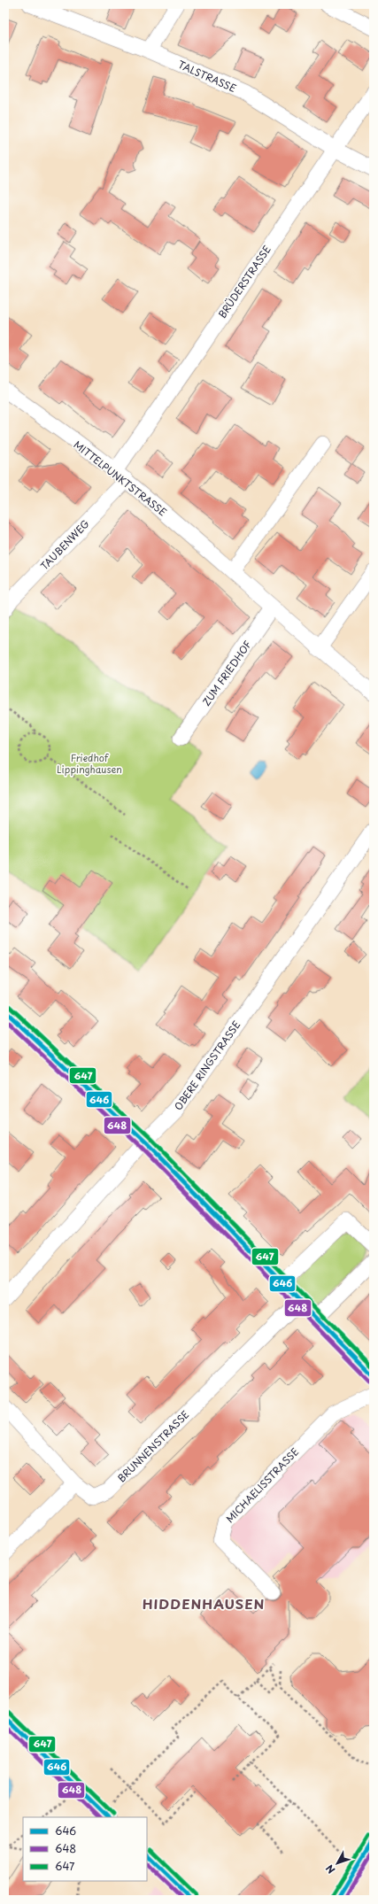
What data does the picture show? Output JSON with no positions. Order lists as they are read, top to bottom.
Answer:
{
  "streets": {
    "street": [
      "TALSTRASSE",
      "BRÜDERSTRASSE",
      "MITTELPUNKTSTRASSE",
      "TAUBENWEG",
      "ZUM FRIEDHOF",
      "OBERE RINGSTRASSE",
      "BRUNNENSTRASSE",
      "MICHAELISSTRASSE"
    ]
  },
  "crossings": [
    ["TALSTRASSE", "BRÜDERSTRASSE"],
    ["BRÜDERSTRASSE", "MITTELPUNKTSTRASSE"],
    ["MITTELPUNKTSTRASSE", "TAUBENWEG"],
    ["MITTELPUNKTSTRASSE", "ZUM FRIEDHOF"]
  ],
  "districts": ["HIDDENHAUSEN"],
  "parks": ["Friedhof Lippinghausen"],
  "lines": ["transit line 647", "transit line 646", "transit line 648"],
  "legend": ["646", "648", "647"],
  "north": "bottom left"
}
